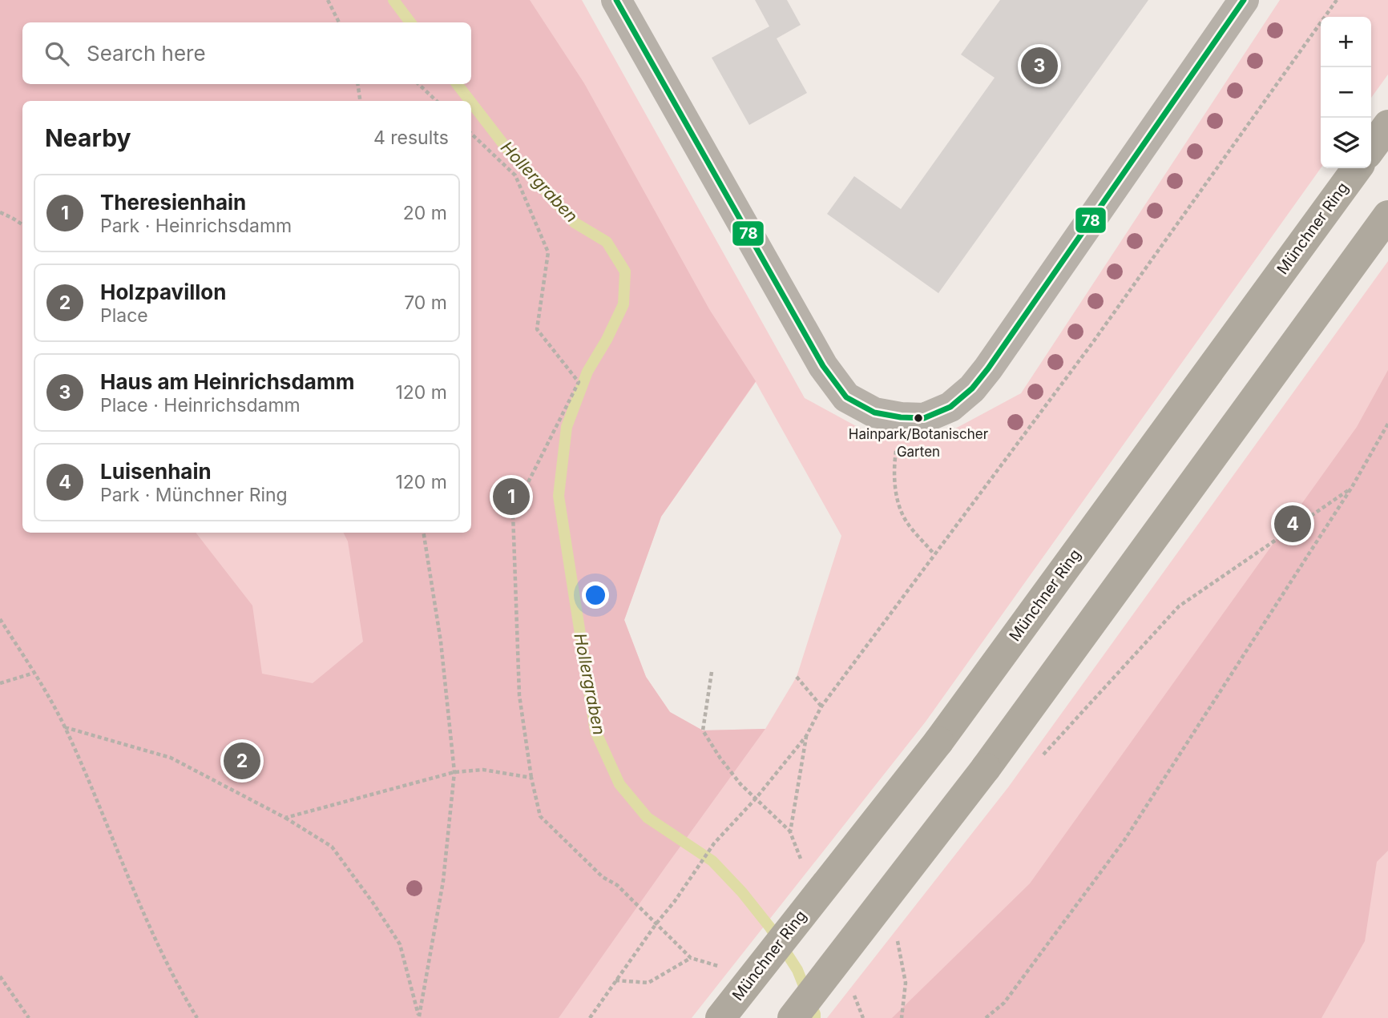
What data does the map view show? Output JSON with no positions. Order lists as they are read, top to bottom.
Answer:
{
  "streets": {
    "main road": ["Münchner Ring"]
  },
  "water": ["Hollergraben"],
  "places": ["Hainpark/Botanischer Garten"],
  "lines": ["transit line 78"],
  "page": {
    "map_buttons": ["+", "−"],
    "search": "Search here",
    "pins": [
      "3",
      "1",
      "4",
      "2"
    ],
    "heading": ["Nearby", "4 results"],
    "list": [
      {
        "mark": "1",
        "name": "Theresienhain",
        "note": "Park · Heinrichsdamm",
        "value": "20 m"
      },
      {
        "mark": "2",
        "name": "Holzpavillon",
        "note": "Place",
        "value": "70 m"
      },
      {
        "mark": "3",
        "name": "Haus am Heinrichsdamm",
        "note": "Place · Heinrichsdamm",
        "value": "120 m"
      },
      {
        "mark": "4",
        "name": "Luisenhain",
        "note": "Park · Münchner Ring",
        "value": "120 m"
      }
    ]
  }
}
